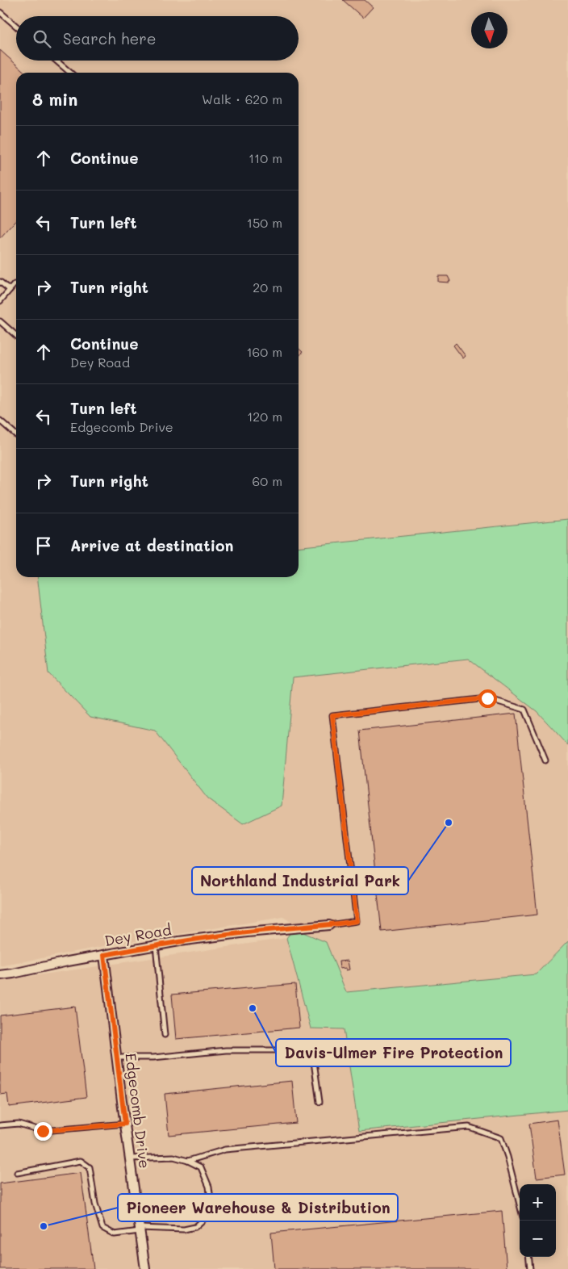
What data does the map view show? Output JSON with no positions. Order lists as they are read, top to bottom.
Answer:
{
  "streets": {
    "street": ["Dey Road", "Edgecomb Drive"]
  },
  "crossings": [
    ["Dey Road", "Edgecomb Drive"]
  ],
  "places": ["Northland Industrial Park", "Davis-Ulmer Fire Protection", "Pioneer Warehouse & Distribution"],
  "north": "bottom",
  "page": {
    "search": "Search here",
    "heading": ["8 min", "Walk · 620 m"],
    "list": [
      ["Continue", "110 m"],
      ["Turn left", "150 m"],
      ["Turn right", "20 m"],
      ["Continue", "Dey Road", "160 m"],
      ["Turn left", "Edgecomb Drive", "120 m"],
      ["Turn right", "60 m"],
      "Arrive at destination"
    ],
    "map_buttons": ["+", "−"]
  }
}
